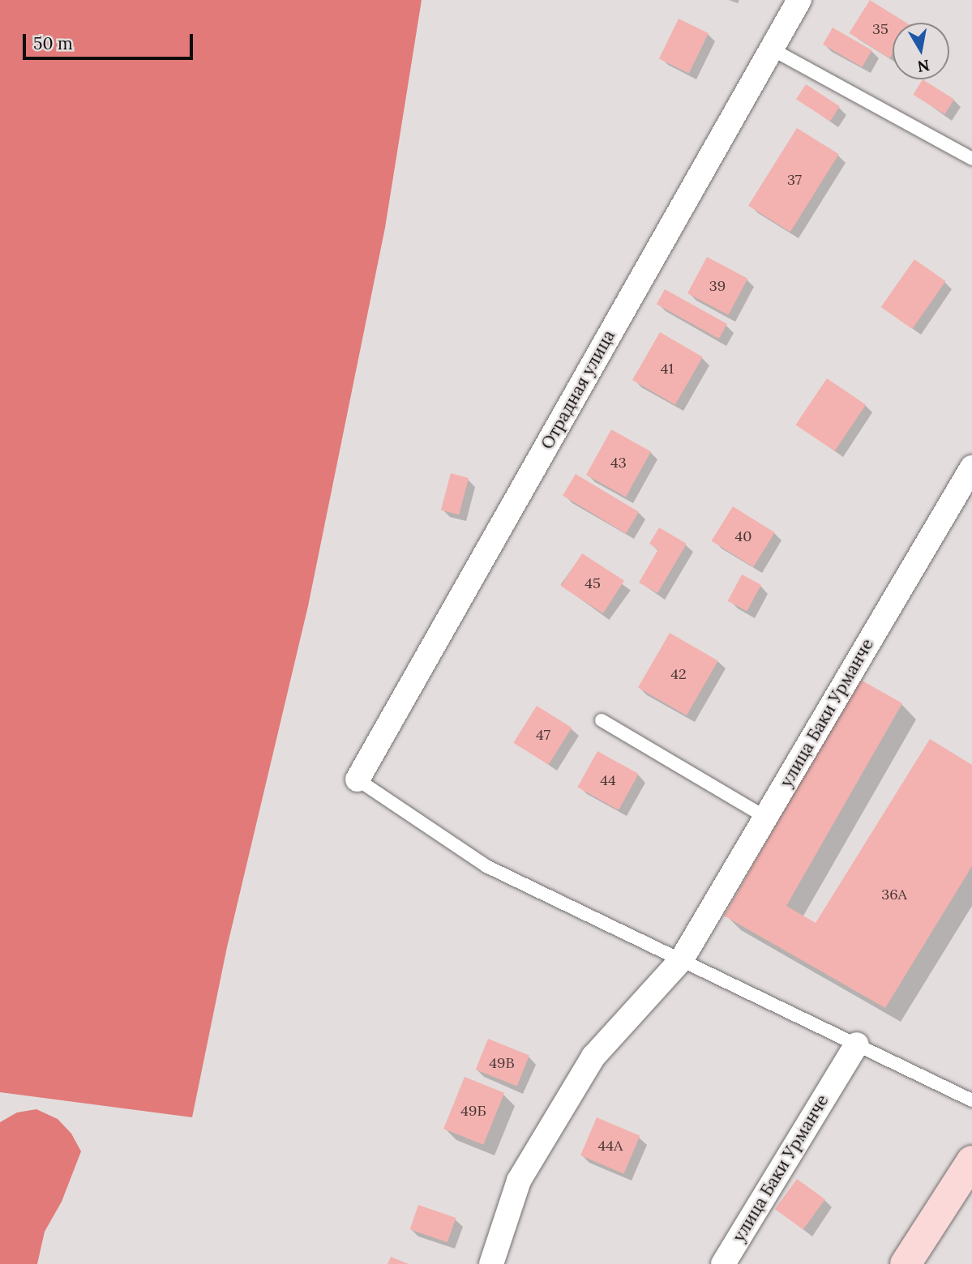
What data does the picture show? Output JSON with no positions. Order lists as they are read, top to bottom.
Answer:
{
  "streets": {
    "street": ["Отрадная улица", "улица Баки Урманче"]
  },
  "house_numbers": [
    "35",
    "37",
    "39",
    "41",
    "43",
    "40",
    "45",
    "42",
    "47",
    "44",
    "36А",
    "49В",
    "49Б",
    "44А"
  ],
  "scale_bar": "50 m",
  "north": "bottom"
}
